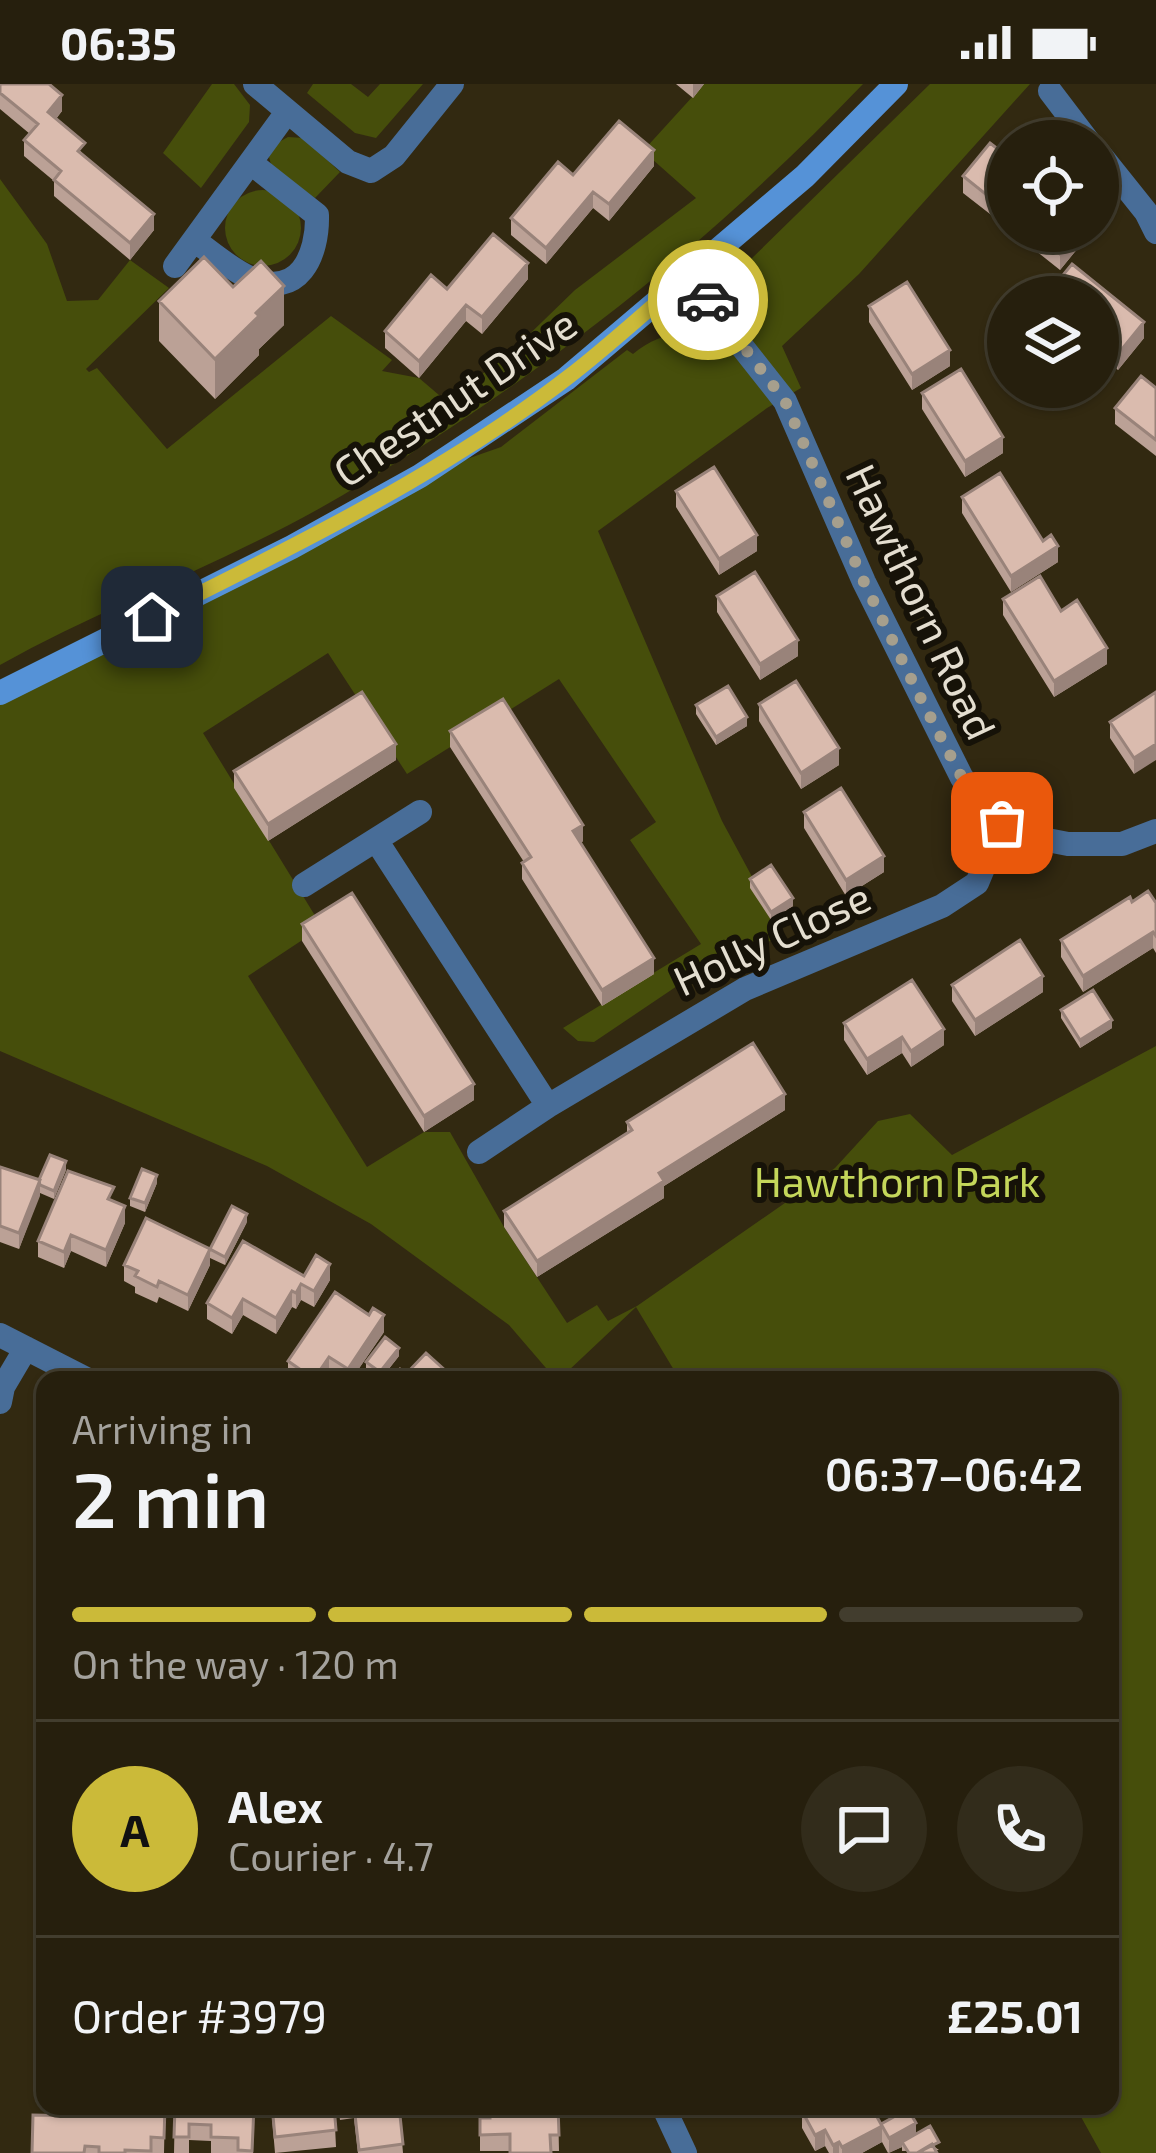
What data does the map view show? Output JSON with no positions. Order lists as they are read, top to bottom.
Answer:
{
  "streets": {
    "street": ["Chestnut Drive", "Hawthorn Road", "Holly Close"]
  },
  "crossings": [
    ["Chestnut Drive", "Hawthorn Road"],
    ["Hawthorn Road", "Holly Close"]
  ],
  "parks": ["Hawthorn Park"],
  "page": {
    "status": "06:35",
    "heading": ["2 min", "Arriving in", "06:37–06:42"],
    "panel": [
      "Alex",
      "Courier · 4.7",
      "Order #3979",
      "£25.01"
    ],
    "bar": "On the way · 120 m",
    "round": "A"
  }
}
